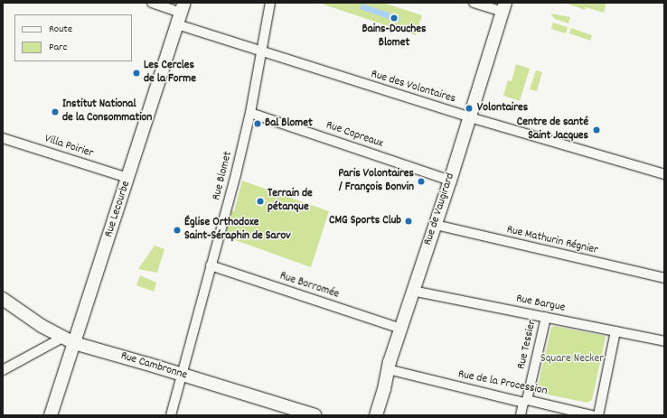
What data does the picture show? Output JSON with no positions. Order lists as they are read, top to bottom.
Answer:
{
  "streets": {
    "main road": ["Rue Lecourbe", "Rue de Vaugirard", "Rue Cambronne"],
    "street": [
      "Rue des Volontaires",
      "Rue Copreaux",
      "Villa Poirier",
      "Rue Blomet",
      "Rue Mathurin Régnier",
      "Rue Borromée",
      "Rue Bargue",
      "Rue Tessier",
      "Rue de la Procession"
    ]
  },
  "crossings": [
    ["Rue des Volontaires", "Rue Blomet"],
    ["Rue des Volontaires", "Rue Lecourbe"],
    ["Rue des Volontaires", "Rue de Vaugirard"],
    ["Rue Copreaux", "Rue Blomet"],
    ["Rue Copreaux", "Rue de Vaugirard"],
    ["Villa Poirier", "Rue Lecourbe"],
    ["Rue Blomet", "Rue Borromée"],
    ["Rue Blomet", "Rue Cambronne"],
    ["Rue Lecourbe", "Rue Cambronne"],
    ["Rue de Vaugirard", "Rue Mathurin Régnier"],
    ["Rue de Vaugirard", "Rue Borromée"],
    ["Rue de Vaugirard", "Rue Bargue"],
    ["Rue de Vaugirard", "Rue de la Procession"],
    ["Rue Bargue", "Rue Tessier"],
    ["Rue Tessier", "Rue de la Procession"]
  ],
  "parks": ["Square Necker"],
  "places": [
    "Bains-Douches Blomet",
    "Les Cercles de la Forme",
    "Volontaires",
    "Institut National de la Consommation",
    "Bal Blomet",
    "Centre de santé Saint Jacques",
    "Paris Volontaires / François Bonvin",
    "Terrain de pétanque",
    "CMG Sports Club",
    "Église Orthodoxe Saint-Séraphin de Sarov"
  ],
  "legend": ["Route", "Parc"]
}
